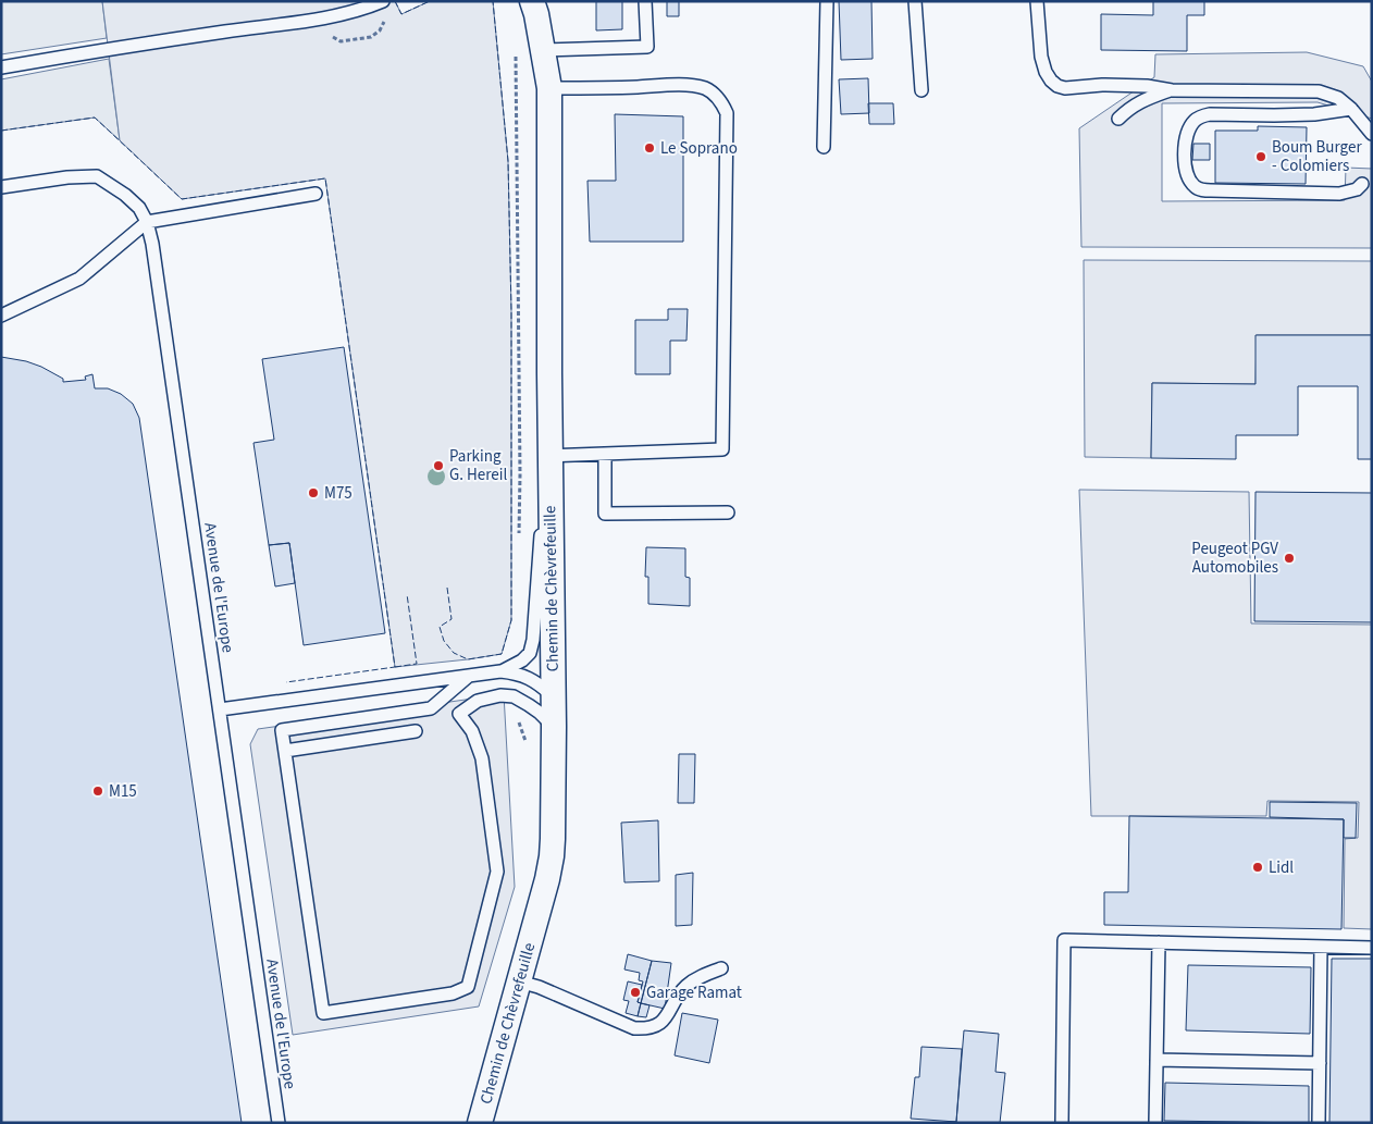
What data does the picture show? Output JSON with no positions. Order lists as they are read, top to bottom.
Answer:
{
  "streets": {
    "street": ["Chemin de Chèvrefeuille"],
    "lane": ["Avenue de l'Europe"]
  },
  "places": [
    "Le Soprano",
    "Boum Burger - Colomiers",
    "Parking G. Hereil",
    "M75",
    "Peugeot PGV Automobiles",
    "M15",
    "Lidl",
    "Garage Ramat"
  ]
}
